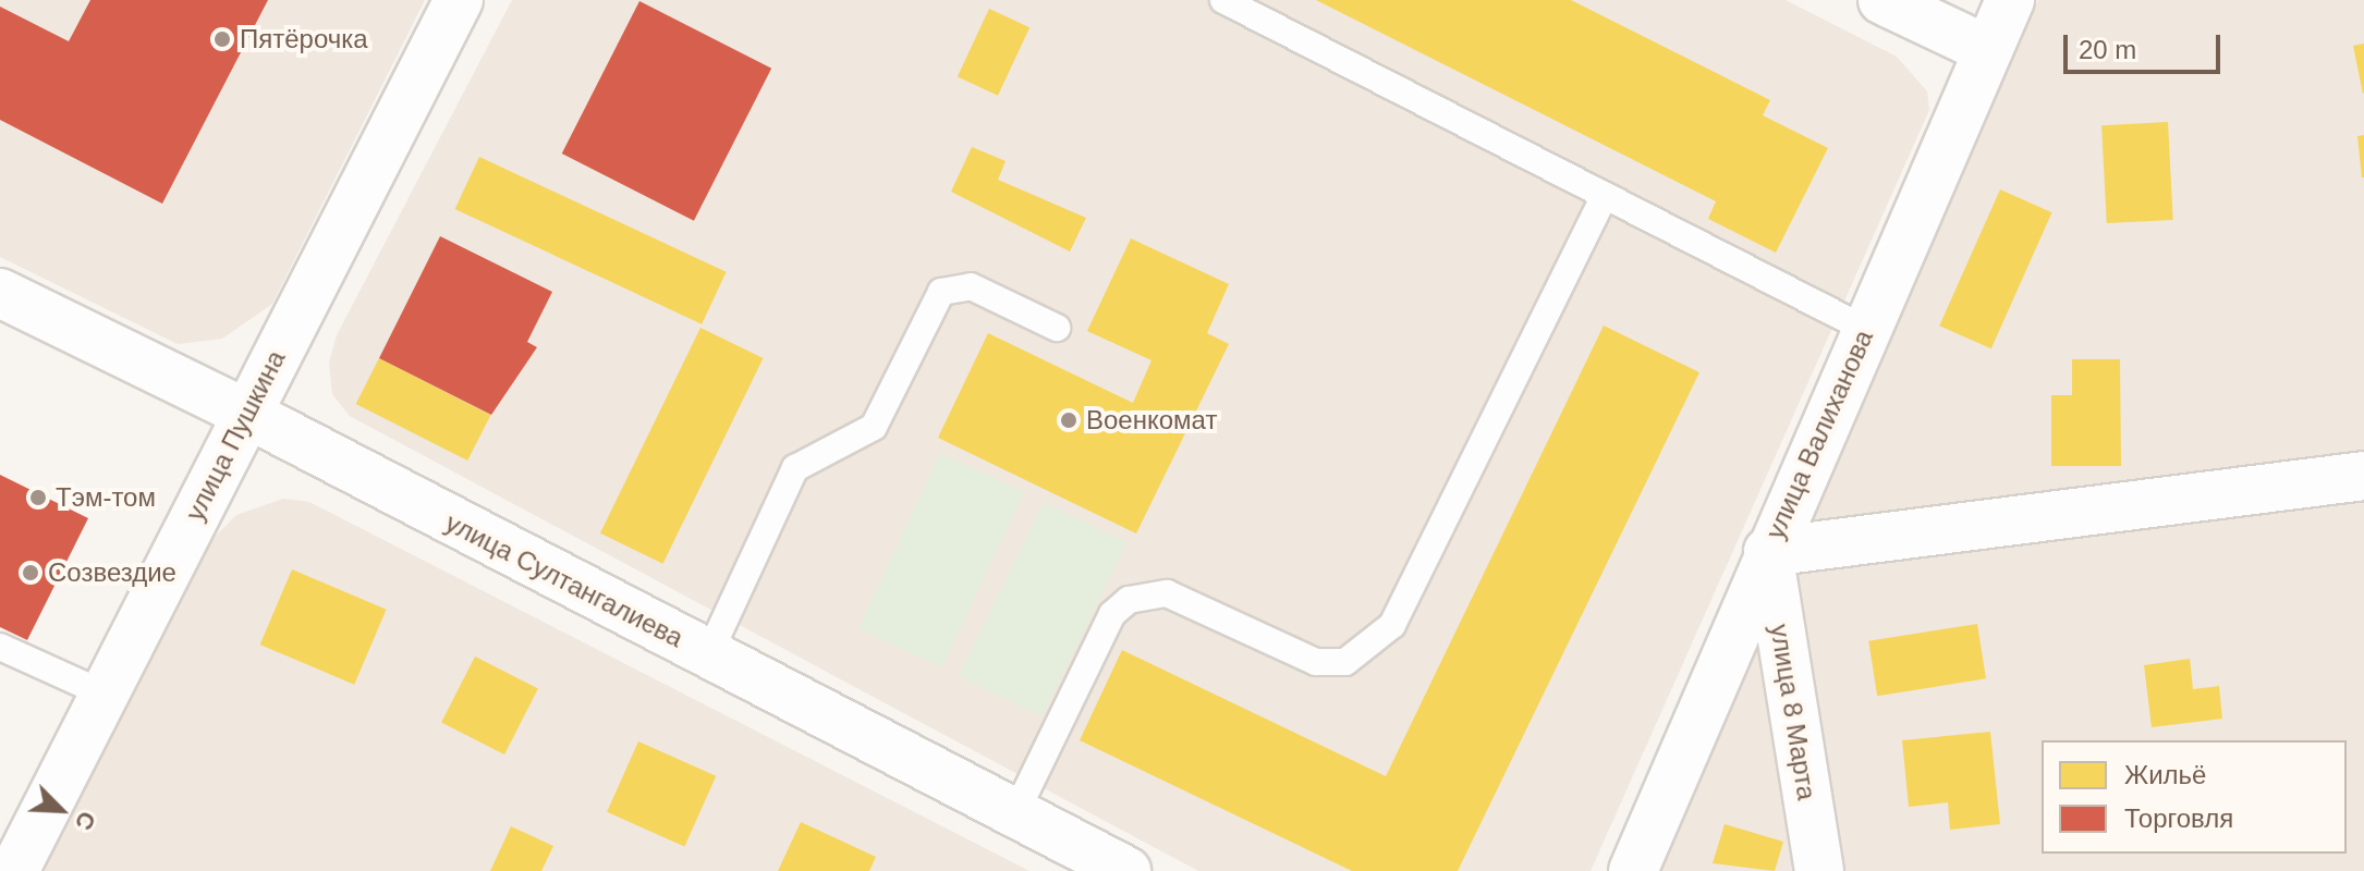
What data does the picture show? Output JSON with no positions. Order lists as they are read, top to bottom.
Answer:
{
  "streets": {
    "street": [
      "улица Валиханова",
      "улица Пушкина",
      "улица Султангалиева",
      "улица 8 Марта"
    ]
  },
  "crossings": [
    ["улица Валиханова", "улица 8 Марта"],
    ["улица Пушкина", "улица Султангалиева"]
  ],
  "places": [
    "Пятёрочка",
    "Военкомат",
    "Тэм-том",
    "Созвездие"
  ],
  "legend": ["Жильё", "Торговля"],
  "scale_bar": "20 m",
  "north": "bottom right"
}
